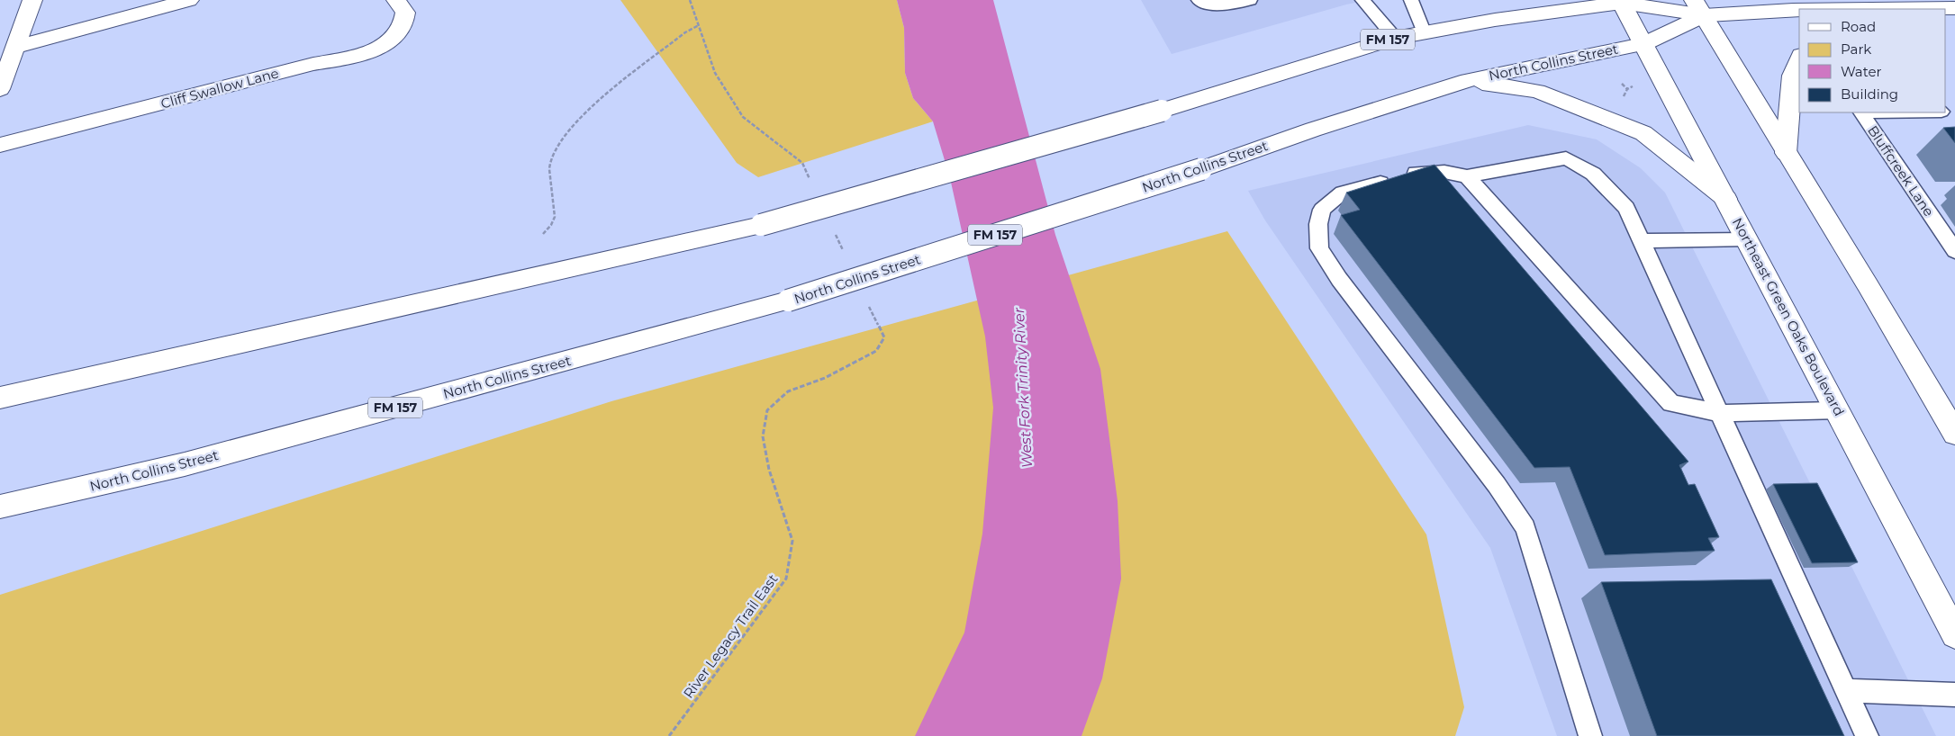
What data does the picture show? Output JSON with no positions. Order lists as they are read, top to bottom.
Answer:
{
  "streets": {
    "main road": [
      "FM 157",
      "North Collins Street",
      "Cliff Swallow Lane",
      "Northeast Green Oaks Boulevard"
    ],
    "lane": ["Bluffcreek Lane"],
    "path": ["River Legacy Trail East"]
  },
  "crossings": [
    ["North Collins Street", "Northeast Green Oaks Boulevard"]
  ],
  "water": ["West Fork Trinity River"],
  "legend": [
    "Road",
    "Park",
    "Water",
    "Building"
  ]
}
